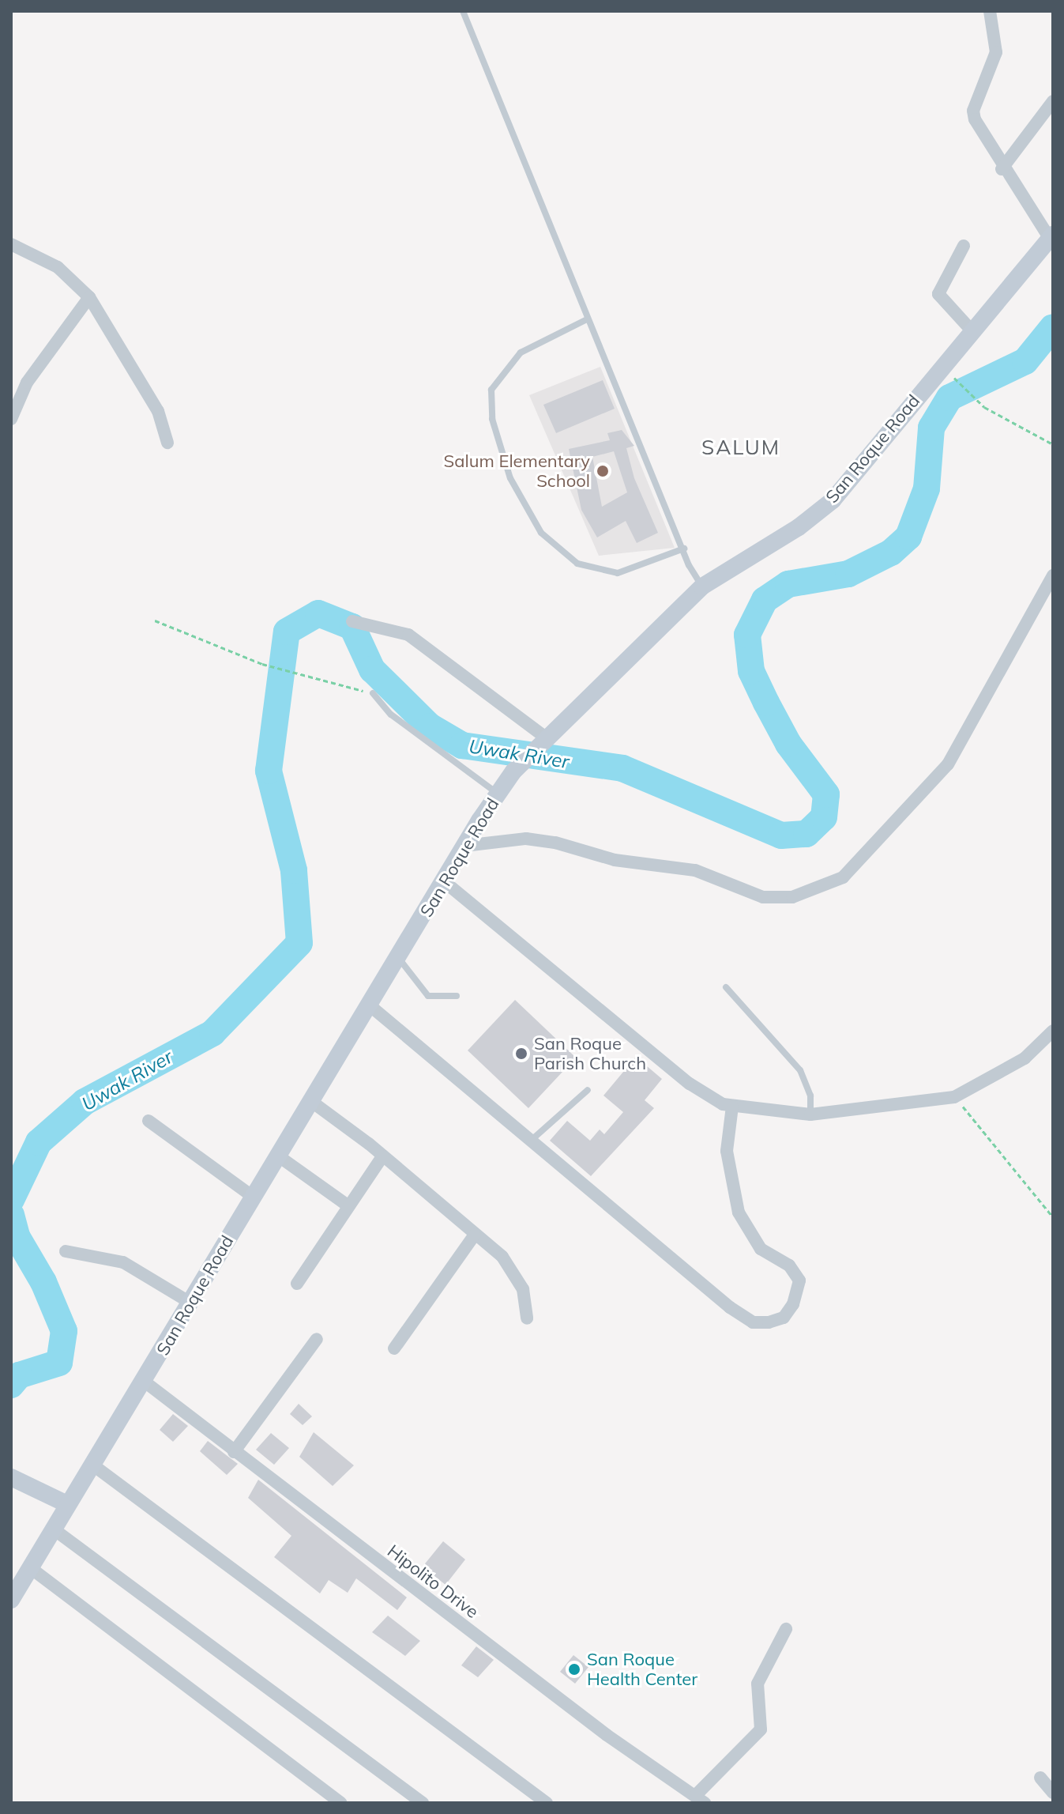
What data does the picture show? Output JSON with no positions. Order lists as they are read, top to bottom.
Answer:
{
  "streets": {
    "street": ["San Roque Road", "Hipolito Drive"]
  },
  "crossings": [
    ["San Roque Road", "Hipolito Drive"]
  ],
  "districts": ["SALUM"],
  "water": ["Uwak River"],
  "places": ["Salum Elementary School", "San Roque Parish Church", "San Roque Health Center"]
}
